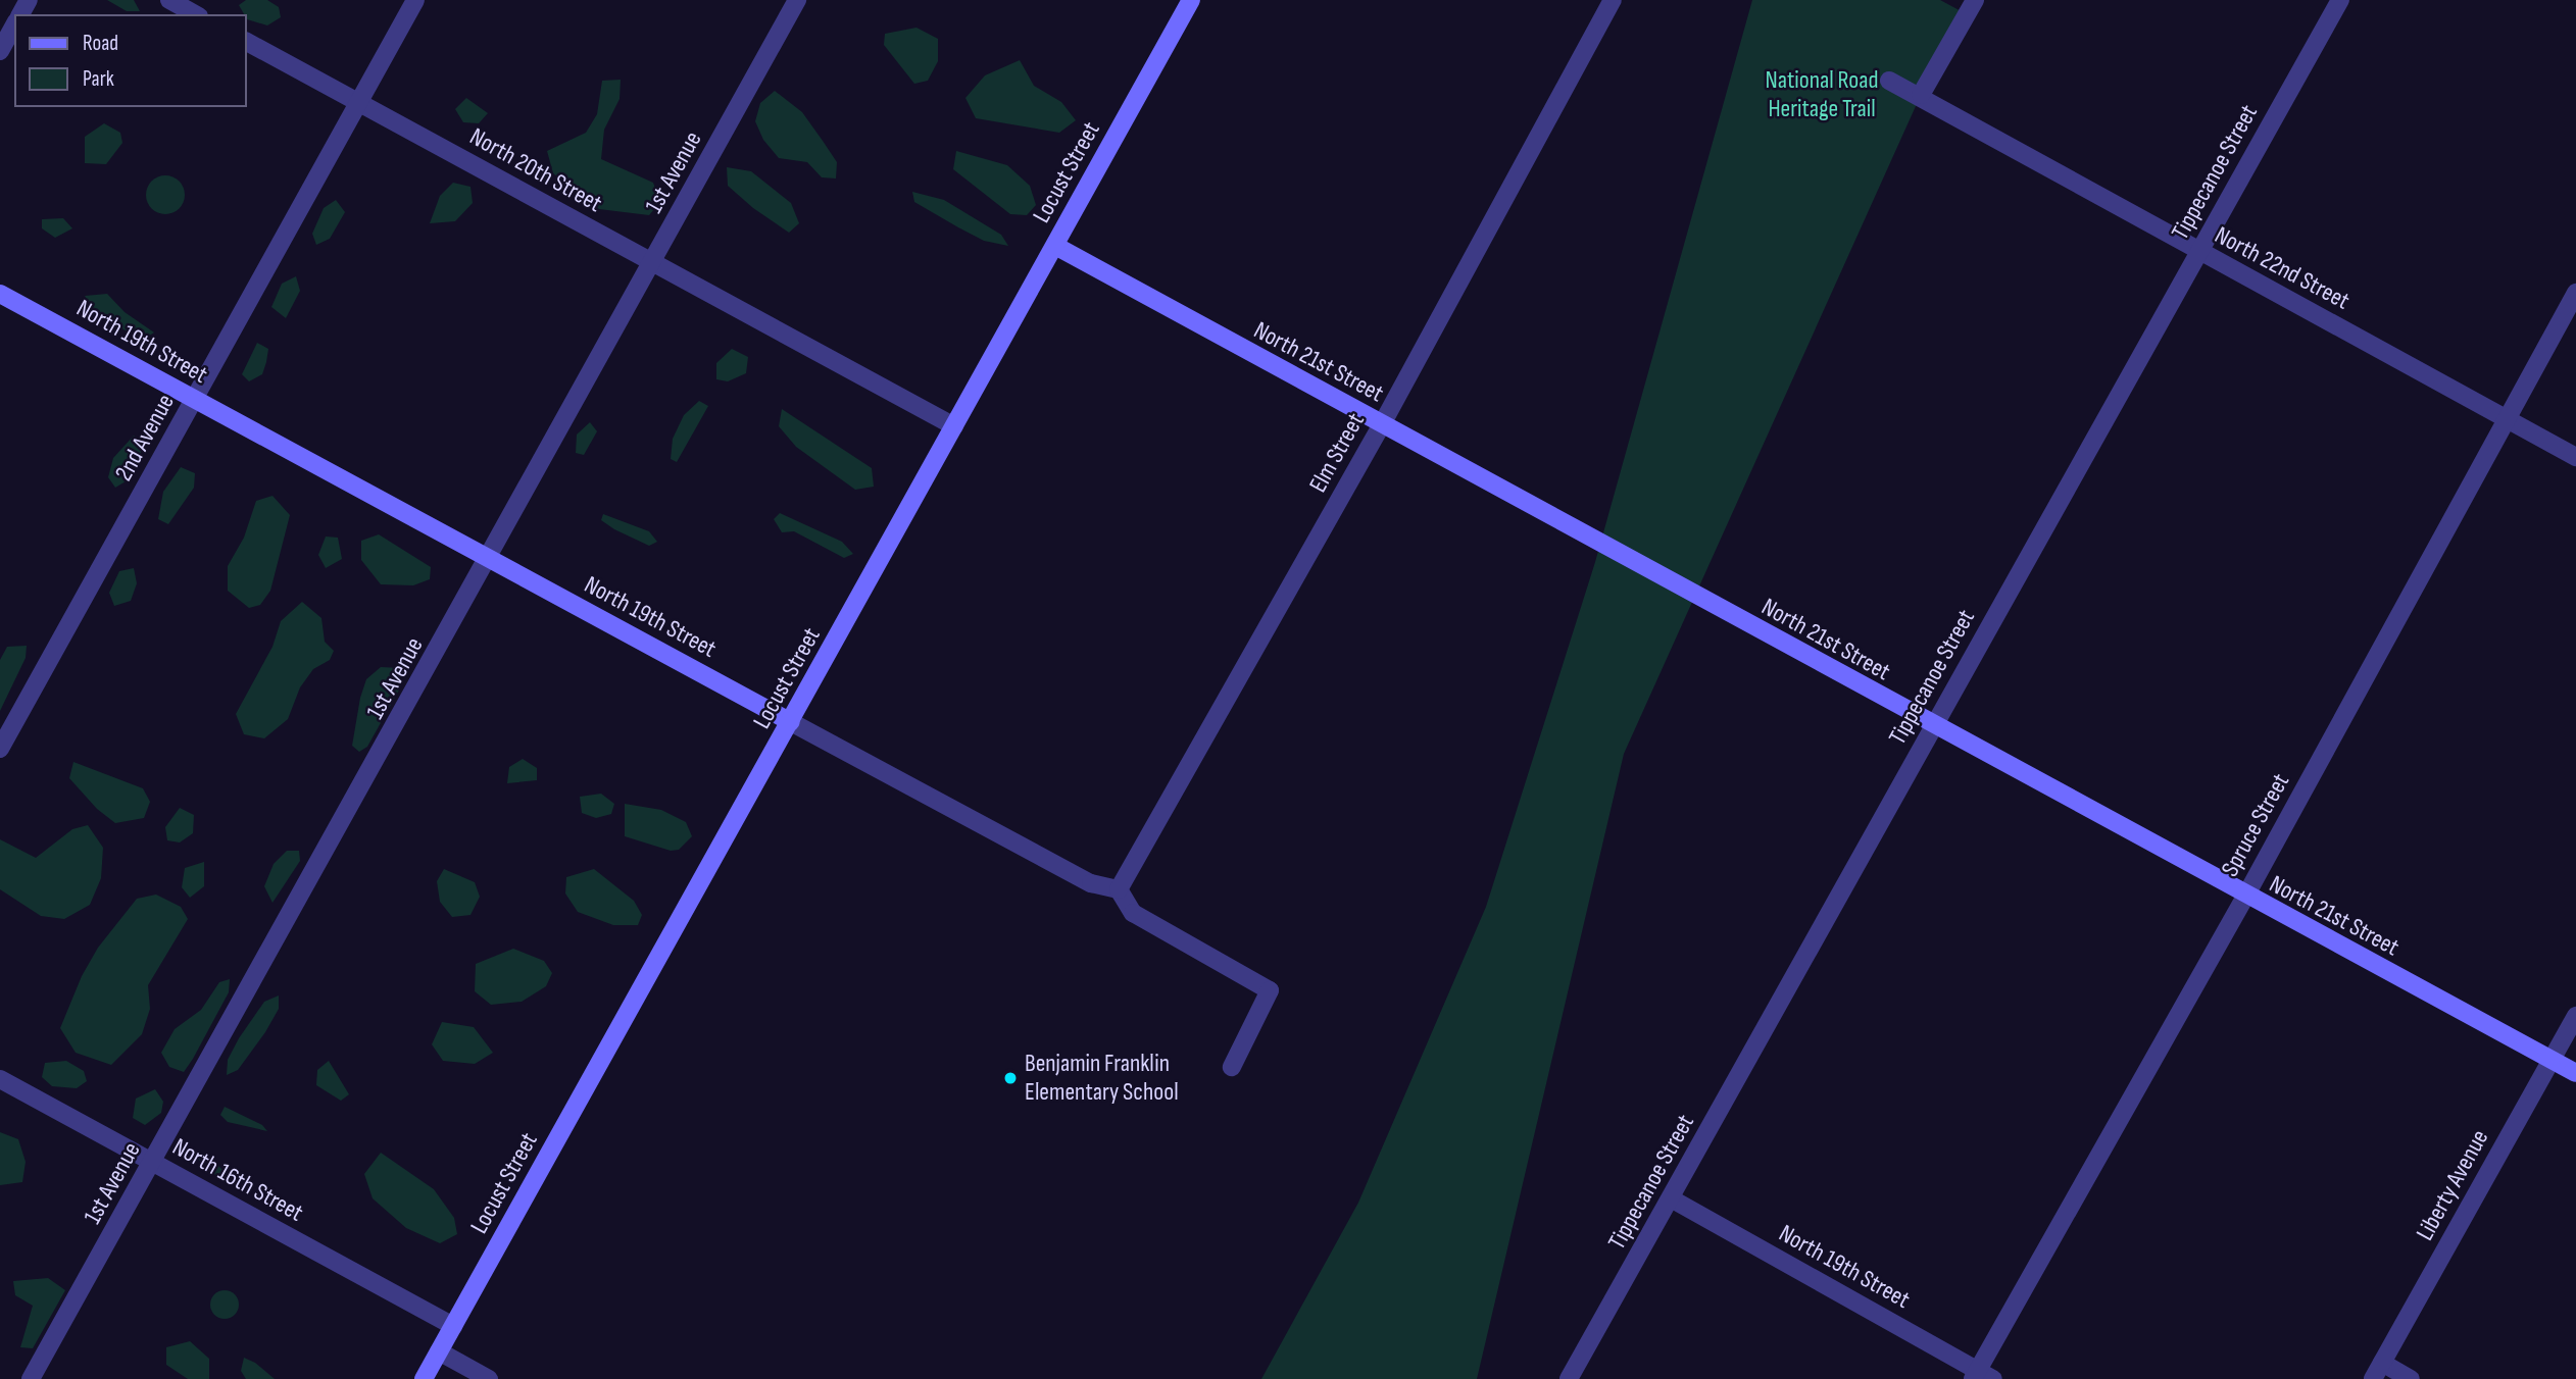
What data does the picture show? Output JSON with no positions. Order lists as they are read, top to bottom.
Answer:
{
  "streets": {
    "street": [
      "North 20th Street",
      "1st Avenue",
      "Locust Street",
      "Tippecanoe Street",
      "North 22nd Street",
      "North 19th Street",
      "North 21st Street",
      "2nd Avenue",
      "Elm Street",
      "Spruce Street",
      "North 16th Street",
      "Liberty Avenue"
    ]
  },
  "crossings": [
    ["North 20th Street", "1st Avenue"],
    ["North 20th Street", "Locust Street"],
    ["North 20th Street", "2nd Avenue"],
    ["1st Avenue", "North 19th Street"],
    ["1st Avenue", "North 16th Street"],
    ["Locust Street", "North 19th Street"],
    ["Locust Street", "North 21st Street"],
    ["Locust Street", "North 16th Street"],
    ["Tippecanoe Street", "North 22nd Street"],
    ["Tippecanoe Street", "North 19th Street"],
    ["Tippecanoe Street", "North 21st Street"],
    ["North 22nd Street", "Spruce Street"],
    ["North 19th Street", "2nd Avenue"],
    ["North 19th Street", "Elm Street"],
    ["North 19th Street", "Spruce Street"],
    ["North 21st Street", "Elm Street"],
    ["North 21st Street", "Spruce Street"],
    ["North 21st Street", "Liberty Avenue"]
  ],
  "parks": ["National Road Heritage Trail"],
  "places": ["Benjamin Franklin Elementary School"],
  "legend": ["Road", "Park"]
}
